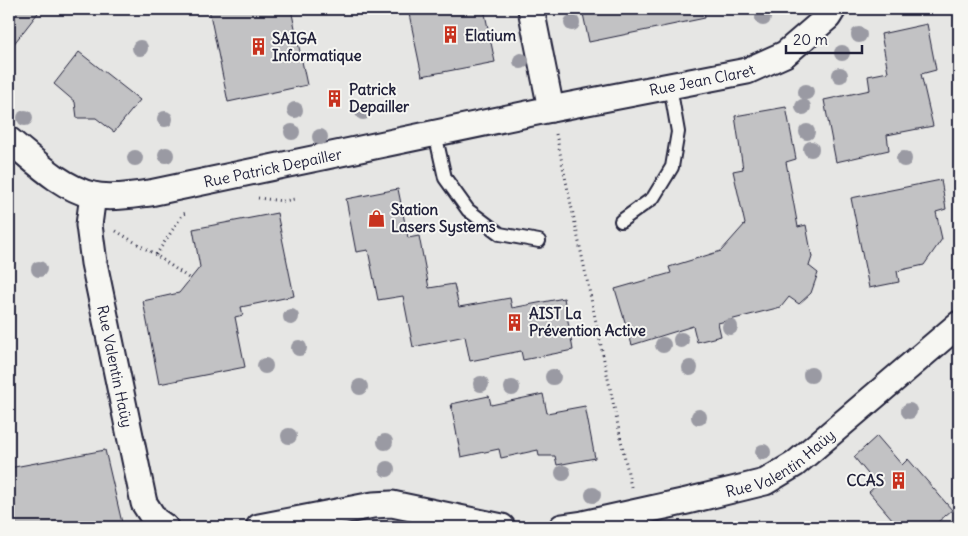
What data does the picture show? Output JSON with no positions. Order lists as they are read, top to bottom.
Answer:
{
  "streets": {
    "street": ["Rue Jean Claret", "Rue Patrick Depailler", "Rue Valentin Haüy"]
  },
  "crossings": [
    ["Rue Jean Claret", "Rue Patrick Depailler"],
    ["Rue Patrick Depailler", "Rue Valentin Haüy"]
  ],
  "places": {
    "building": [
      "Elatium",
      "SAIGA Informatique",
      "Patrick Depailler",
      "AIST La Prévention Active",
      "CCAS"
    ],
    "shop": ["Station Lasers Systems"]
  },
  "scale_bar": "20 m"
}
